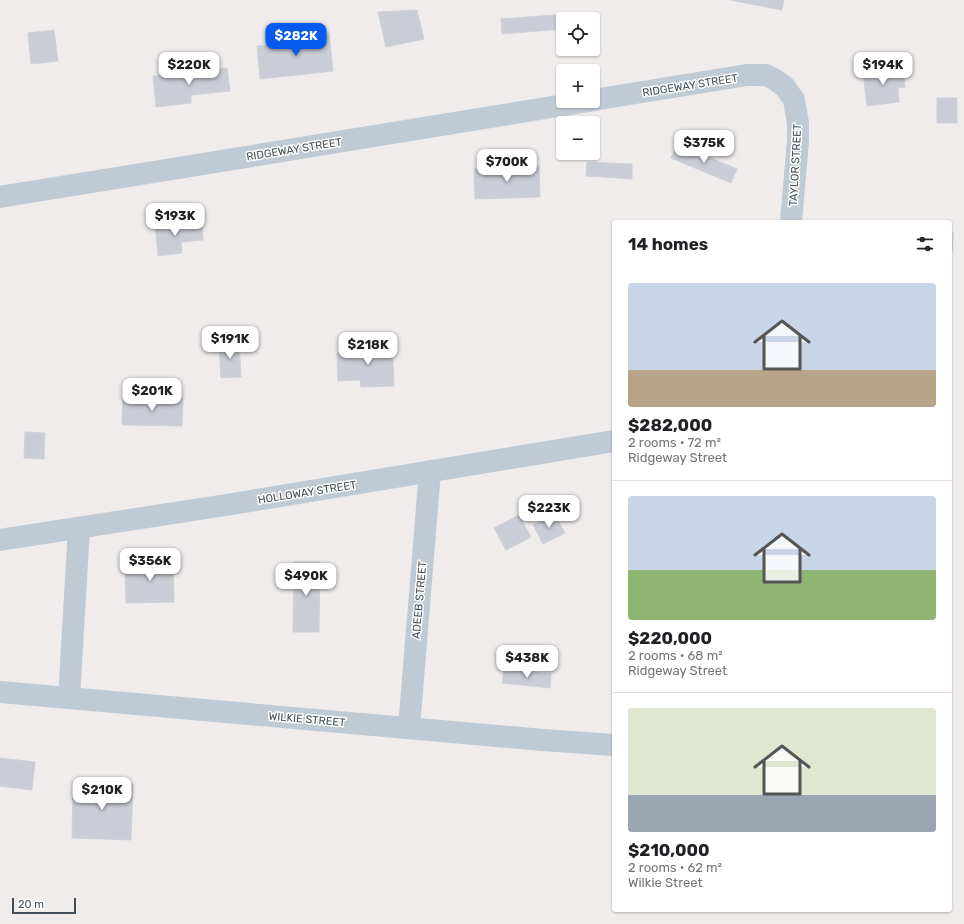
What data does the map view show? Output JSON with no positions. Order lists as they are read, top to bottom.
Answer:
{
  "streets": {
    "street": [
      "RIDGEWAY STREET",
      "TAYLOR STREET",
      "HOLLOWAY STREET",
      "ADEEB STREET",
      "WILKIE STREET"
    ]
  },
  "crossings": [
    ["RIDGEWAY STREET", "TAYLOR STREET"],
    ["HOLLOWAY STREET", "ADEEB STREET"],
    ["ADEEB STREET", "WILKIE STREET"]
  ],
  "scale_bar": "20 m",
  "page": {
    "map_buttons": ["+", "−"],
    "price": [
      "$282K",
      "$220K",
      "$194K",
      "$375K",
      "$700K",
      "$193K",
      "$191K",
      "$218K",
      "$201K",
      "$223K",
      "$356K",
      "$490K",
      "$438K",
      "$210K"
    ],
    "heading": "14 homes",
    "list": [
      {
        "name": "$282,000",
        "note": "2 rooms · 72 m² · Ridgeway Street"
      },
      {
        "name": "$220,000",
        "note": "2 rooms · 68 m² · Ridgeway Street"
      },
      {
        "name": "$210,000",
        "note": "2 rooms · 62 m² · Wilkie Street"
      }
    ],
    "scale": "20 m"
  }
}
